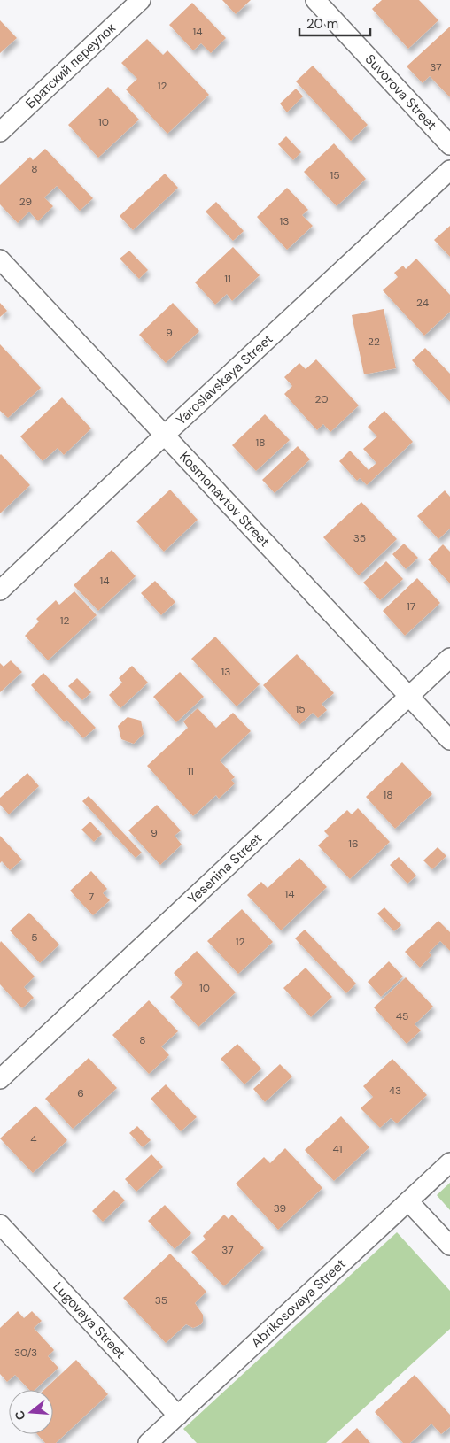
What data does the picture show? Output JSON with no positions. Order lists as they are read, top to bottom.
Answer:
{
  "streets": {
    "street": [
      "Братский переулок",
      "Suvorova Street",
      "Yaroslavskaya Street",
      "Kosmonavtov Street",
      "Yesenina Street",
      "Abrikosovaya Street",
      "Lugovaya Street"
    ]
  },
  "crossings": [
    ["Yaroslavskaya Street", "Kosmonavtov Street"],
    ["Kosmonavtov Street", "Yesenina Street"],
    ["Abrikosovaya Street", "Lugovaya Street"]
  ],
  "house_numbers": [
    "14",
    "37",
    "12",
    "10",
    "8",
    "15",
    "29",
    "13",
    "11",
    "24",
    "9",
    "22",
    "20",
    "18",
    "35",
    "14",
    "17",
    "12",
    "13",
    "15",
    "11",
    "18",
    "9",
    "16",
    "14",
    "7",
    "5",
    "12",
    "10",
    "45",
    "8",
    "43",
    "6",
    "4",
    "41",
    "39",
    "37",
    "35",
    "30/3"
  ],
  "scale_bar": "20 m",
  "north": "left"
}
